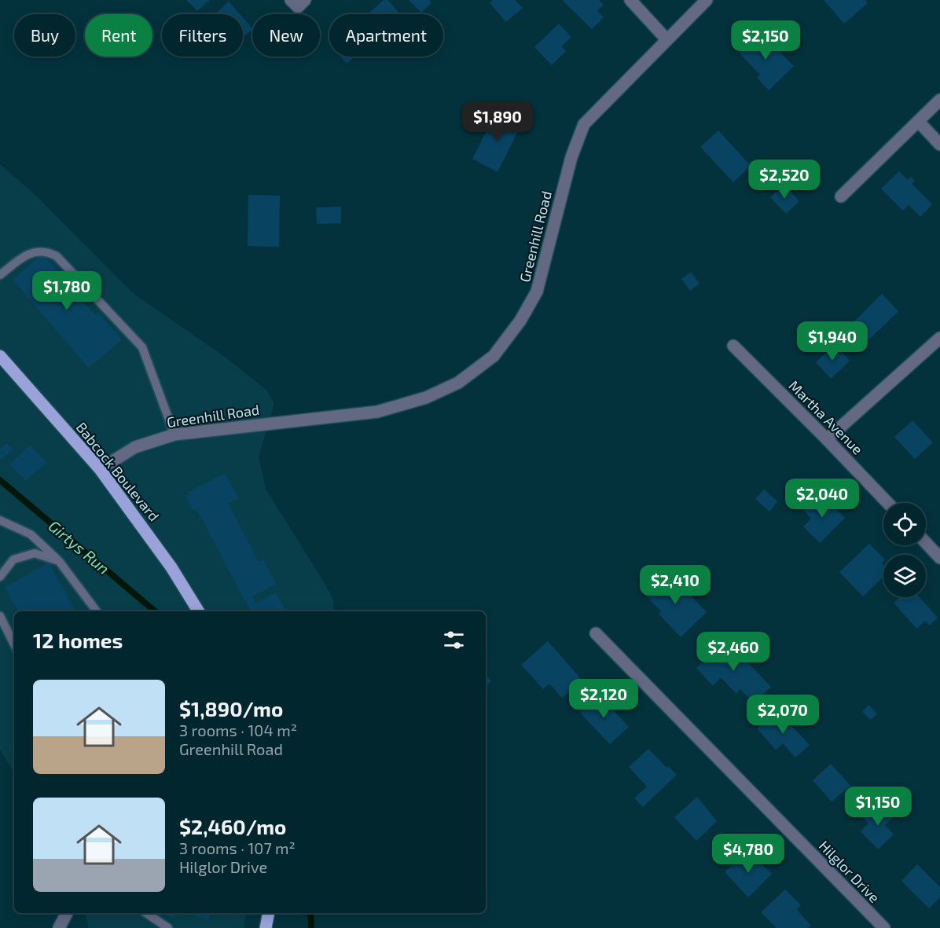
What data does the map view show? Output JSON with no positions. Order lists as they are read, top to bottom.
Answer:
{
  "streets": {
    "main road": ["Babcock Boulevard"],
    "street": ["Greenhill Road", "Martha Avenue", "Hilglor Drive"]
  },
  "crossings": [
    ["Greenhill Road", "Babcock Boulevard"]
  ],
  "water": ["Girtys Run"],
  "page": {
    "chip": [
      "Buy",
      "Rent",
      "Filters",
      "New",
      "Apartment"
    ],
    "price": [
      "$2,150",
      "$1,890",
      "$2,520",
      "$1,780",
      "$1,940",
      "$2,040",
      "$2,410",
      "$2,460",
      "$2,120",
      "$2,070",
      "$1,150",
      "$4,780"
    ],
    "heading": "12 homes",
    "list": [
      {
        "name": "$1,890/mo",
        "note": "3 rooms · 104 m² · Greenhill Road"
      },
      {
        "name": "$2,460/mo",
        "note": "3 rooms · 107 m² · Hilglor Drive"
      }
    ]
  }
}
